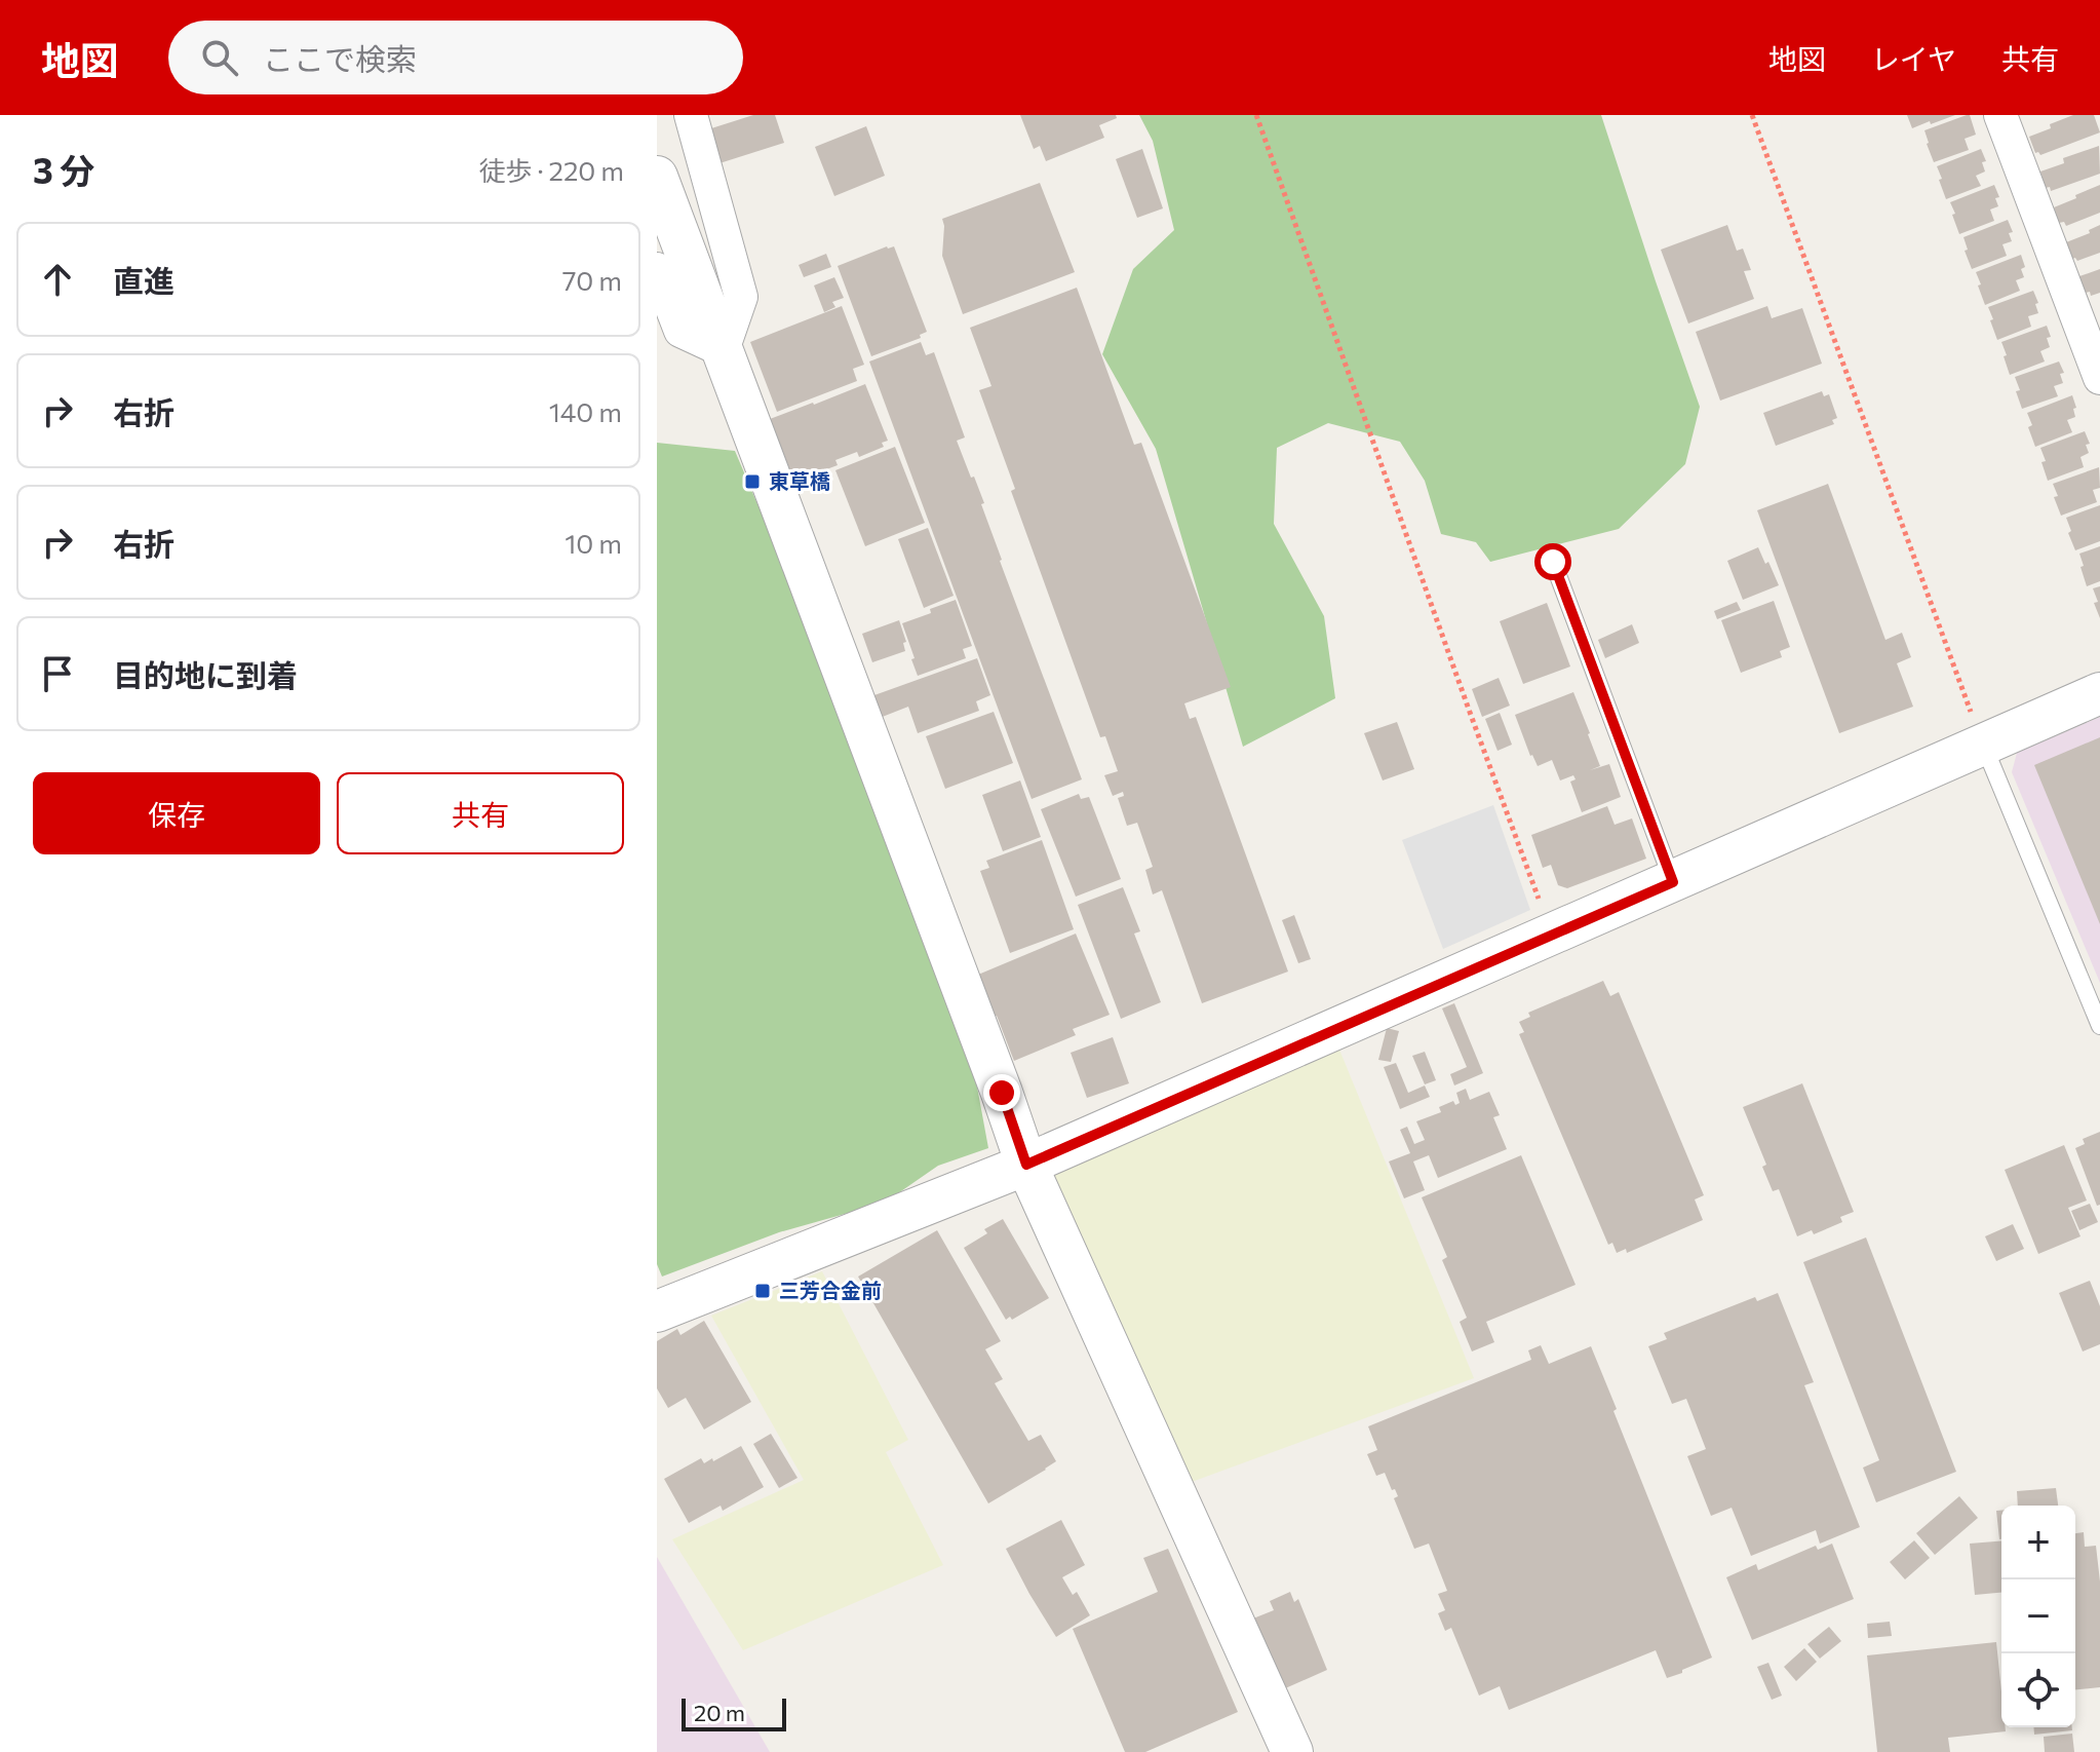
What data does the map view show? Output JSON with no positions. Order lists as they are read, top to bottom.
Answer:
{
  "places": {
    "transit": ["東草橋", "三芳合金前"]
  },
  "scale_bar": "20 m",
  "page": {
    "header": "地図",
    "search": "ここで検索",
    "nav": ["地図", "レイヤ", "共有"],
    "heading": ["3 分", "徒歩 · 220 m"],
    "list": [
      ["直進", "70 m"],
      ["右折", "140 m"],
      ["右折", "10 m"],
      "目的地に到着"
    ],
    "buttons": ["保存", "共有"],
    "map_buttons": ["+", "−"],
    "scale": "20 m"
  }
}
